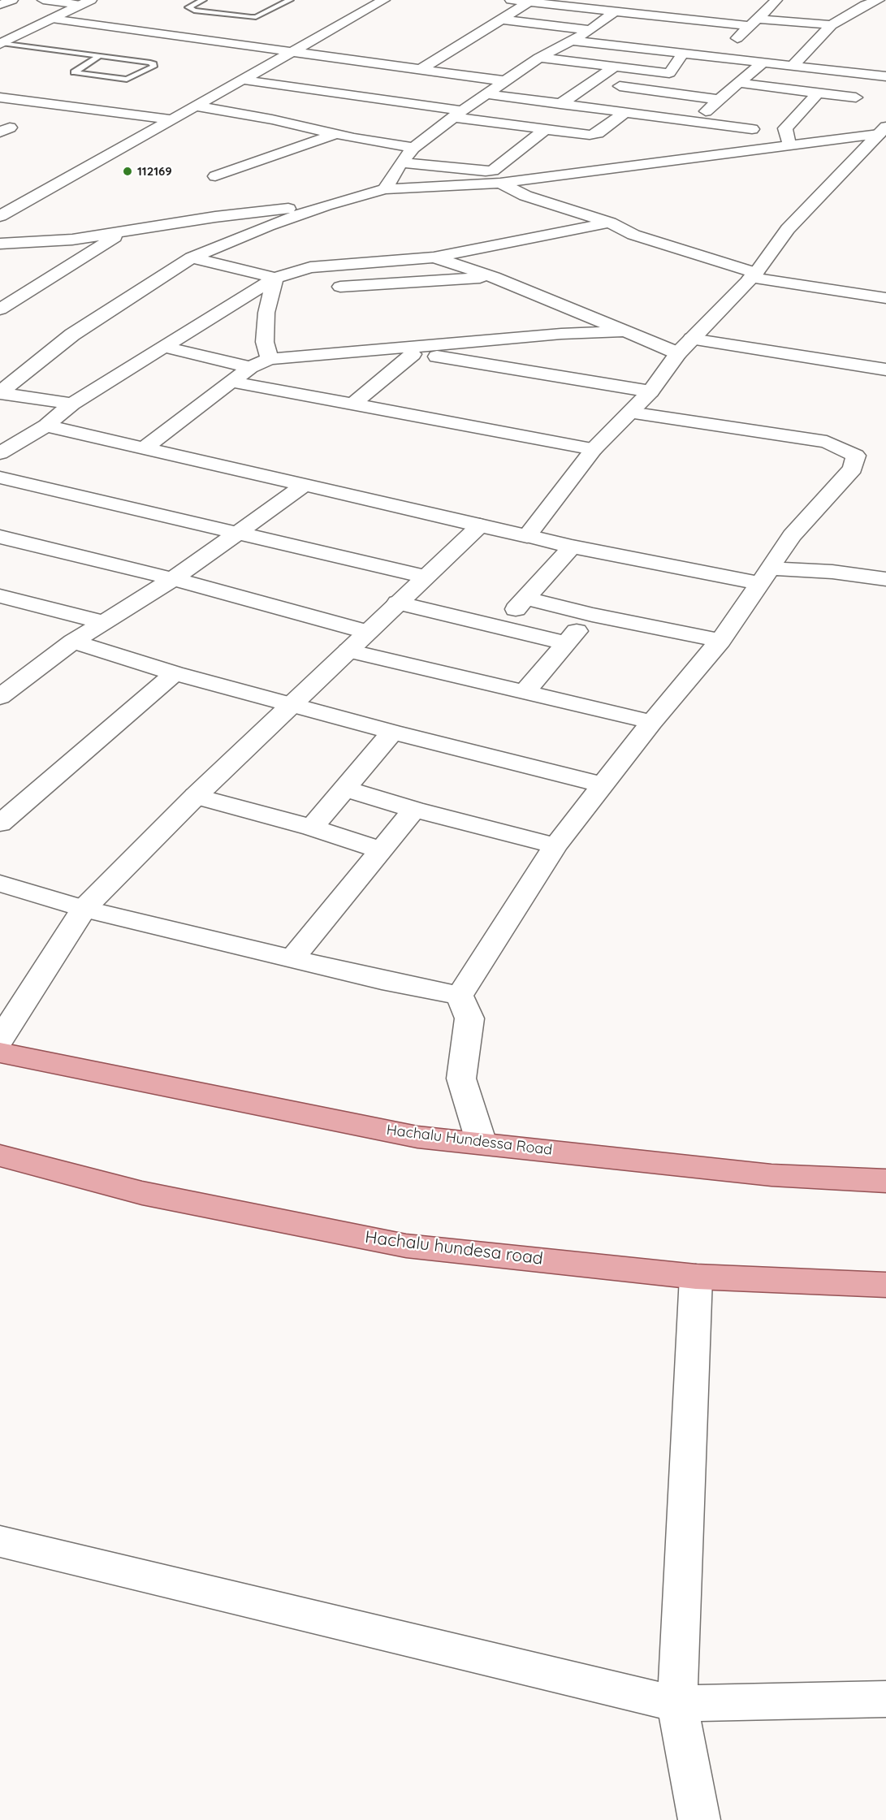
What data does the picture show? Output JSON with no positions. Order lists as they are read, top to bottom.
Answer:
{
  "streets": {
    "main road": ["Hachalu Hundessa Road", "Hachalu hundesa road"]
  },
  "places": ["112169"]
}
